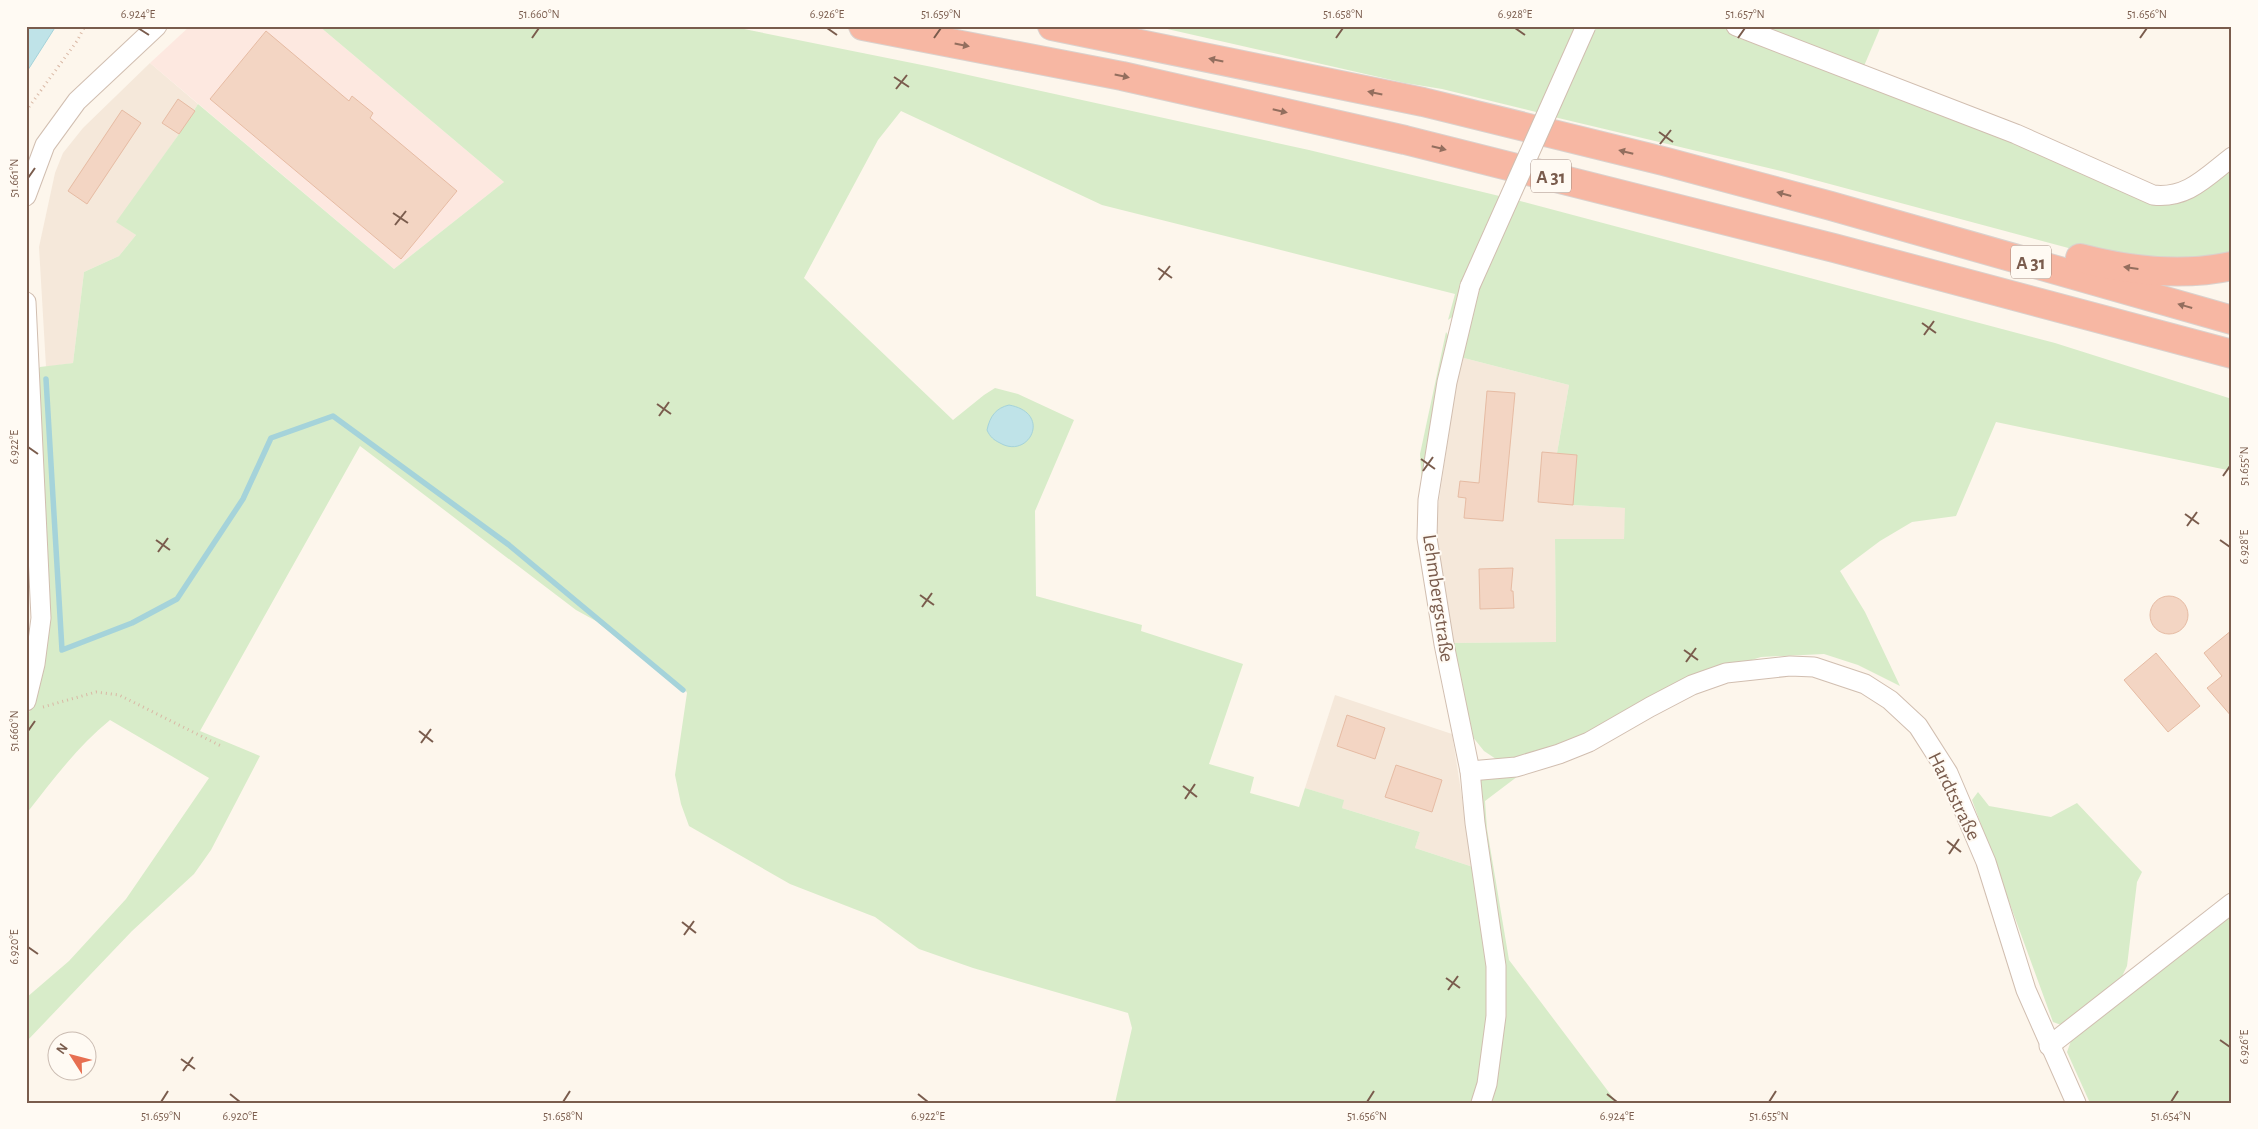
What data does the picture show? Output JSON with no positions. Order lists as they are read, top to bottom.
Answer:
{
  "streets": {
    "highway": ["A 31"],
    "street": ["Lehmbergstraße", "Hardtstraße"]
  },
  "crossings": [
    ["Lehmbergstraße", "Hardtstraße"]
  ],
  "north": "top left",
  "coordinates": [
    "6.924°E",
    "51.660°N",
    "6.926°E",
    "51.659°N",
    "51.658°N",
    "6.928°E",
    "51.657°N",
    "51.656°N",
    "51.661°N",
    "6.922°E",
    "51.655°N",
    "6.920°E",
    "51.654°N"
  ]
}
